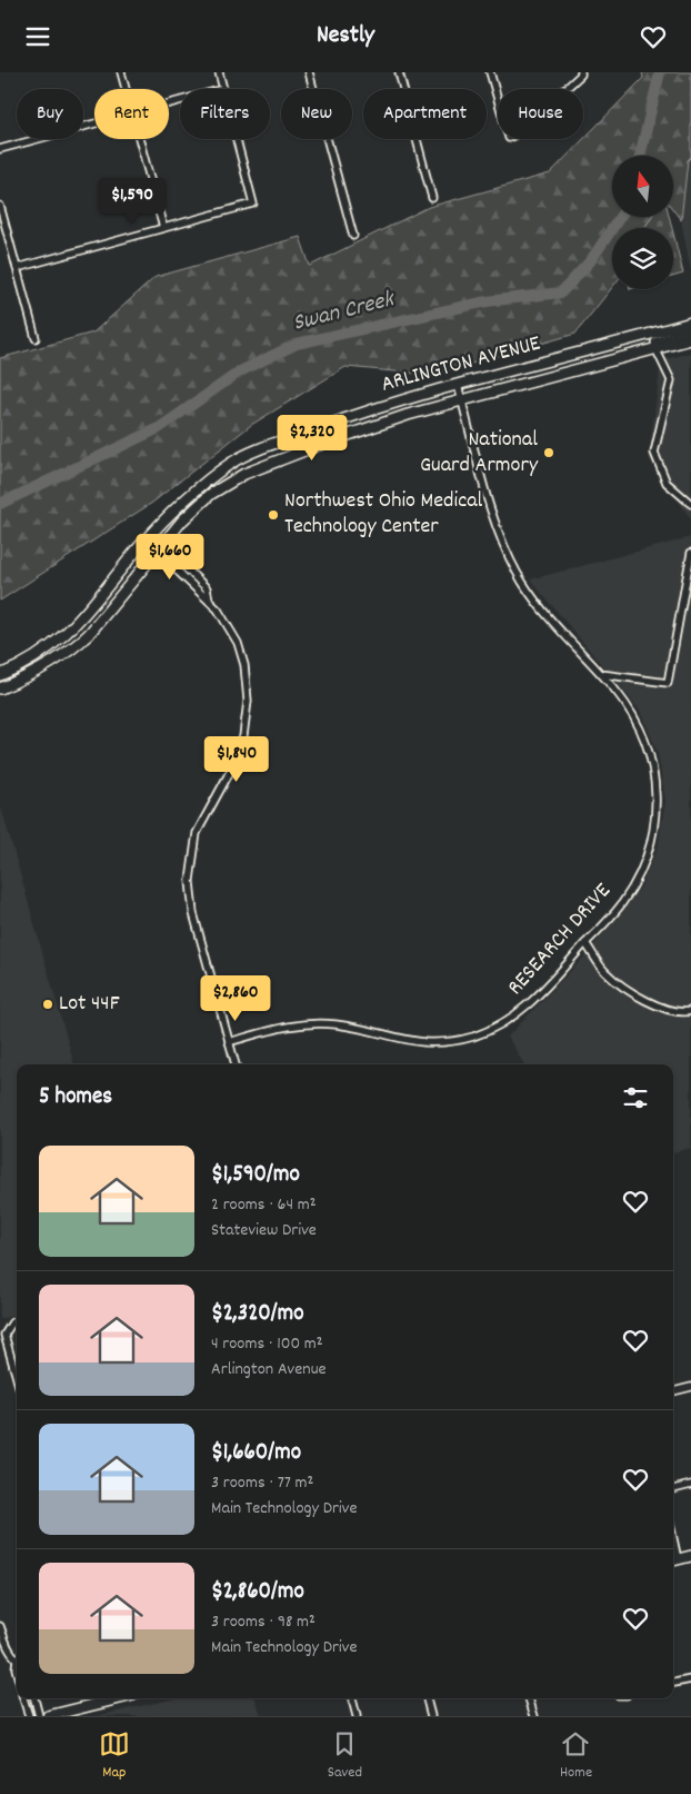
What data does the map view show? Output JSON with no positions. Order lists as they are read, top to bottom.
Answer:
{
  "streets": {
    "street": ["ARLINGTON AVENUE", "RESEARCH DRIVE"]
  },
  "crossings": [
    ["ARLINGTON AVENUE", "RESEARCH DRIVE"]
  ],
  "water": ["Swan Creek"],
  "places": ["National Guard Armory", "Northwest Ohio Medical Technology Center", "Lot 44F"],
  "north": "top",
  "page": {
    "header": "Nestly",
    "chip": [
      "Buy",
      "Rent",
      "Filters",
      "New",
      "Apartment",
      "House"
    ],
    "price": [
      "$1,590",
      "$2,320",
      "$1,660",
      "$1,840",
      "$2,860"
    ],
    "heading": "5 homes",
    "list": [
      {
        "name": "$1,590/mo",
        "note": "2 rooms · 64 m² · Stateview Drive"
      },
      {
        "name": "$2,320/mo",
        "note": "4 rooms · 100 m² · Arlington Avenue"
      },
      {
        "name": "$1,660/mo",
        "note": "3 rooms · 77 m² · Main Technology Drive"
      },
      {
        "name": "$2,860/mo",
        "note": "3 rooms · 98 m² · Main Technology Drive"
      }
    ],
    "tabs": ["Map", "Saved", "Home"]
  }
}
